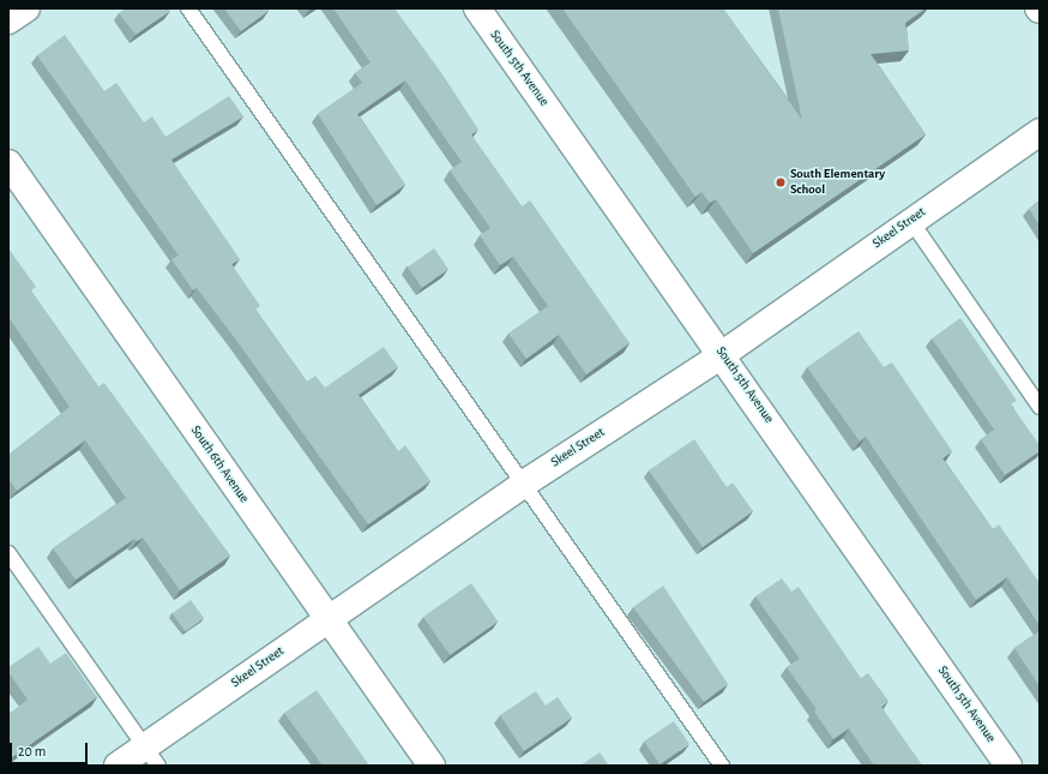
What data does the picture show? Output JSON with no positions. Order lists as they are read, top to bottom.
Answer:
{
  "streets": {
    "street": ["South 5th Avenue", "Skeel Street", "South 6th Avenue"]
  },
  "crossings": [
    ["South 5th Avenue", "Skeel Street"],
    ["Skeel Street", "South 6th Avenue"]
  ],
  "places": ["South Elementary School"],
  "scale_bar": "20 m"
}
